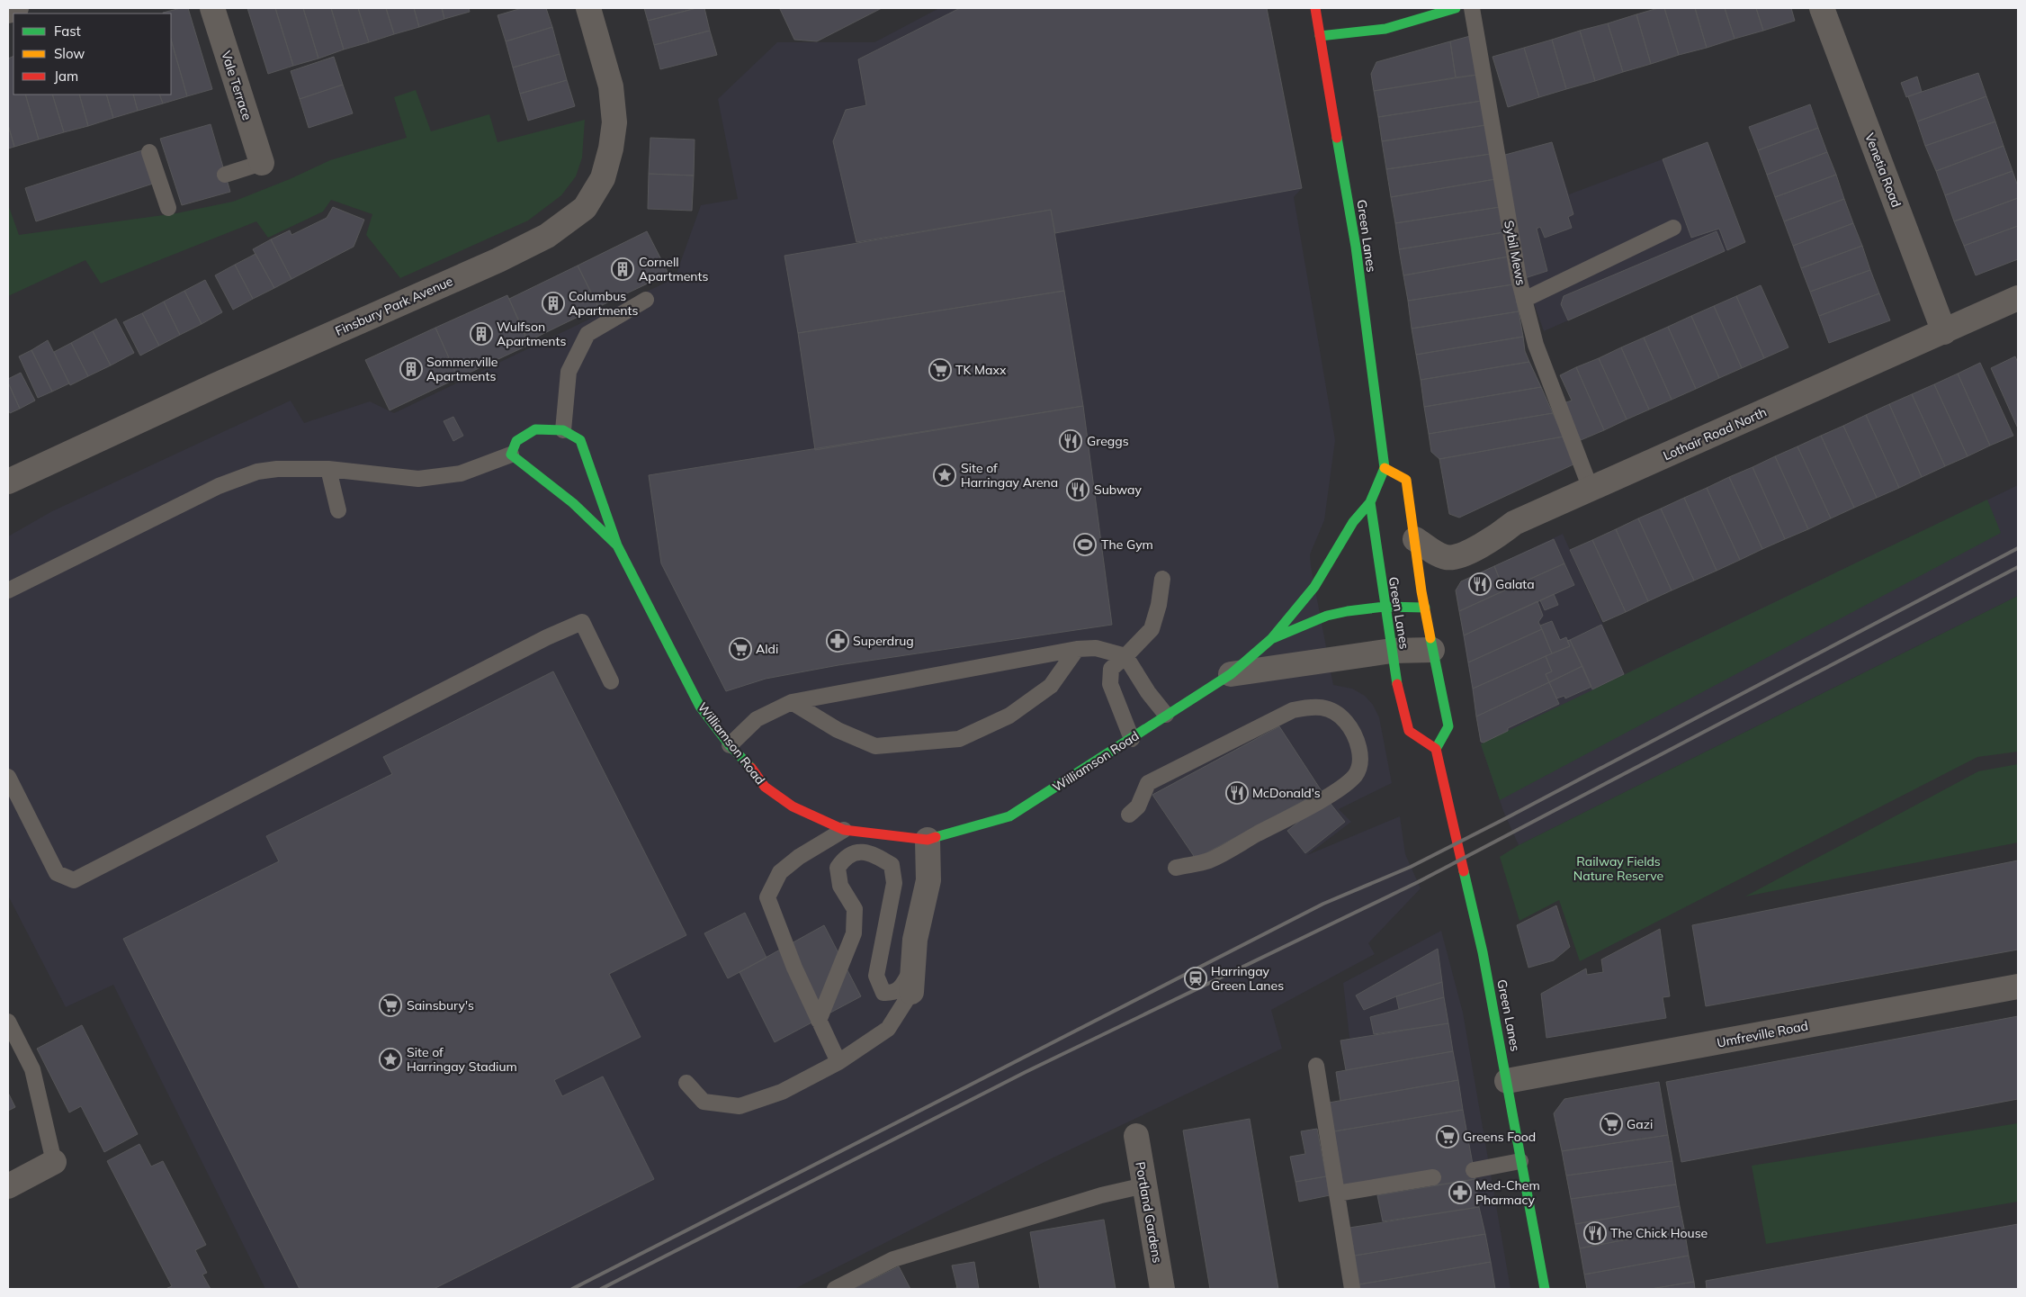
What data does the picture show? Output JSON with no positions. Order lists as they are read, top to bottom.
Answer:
{
  "streets": {
    "main road": ["Green Lanes", "Williamson Road"],
    "street": [
      "Vale Terrace",
      "Venetia Road",
      "Finsbury Park Avenue",
      "Lothair Road North",
      "Umfreville Road",
      "Portland Gardens"
    ],
    "lane": ["Sybil Mews"]
  },
  "crossings": [
    ["Venetia Road", "Lothair Road North"],
    ["Green Lanes", "Lothair Road North"],
    ["Green Lanes", "Williamson Road"],
    ["Green Lanes", "Umfreville Road"],
    ["Sybil Mews", "Lothair Road North"]
  ],
  "parks": ["Railway Fields Nature Reserve"],
  "places": {
    "building": [
      "Cornell Apartments",
      "Columbus Apartments",
      "Wulfson Apartments",
      "Sommerville Apartments"
    ],
    "supermarket": [
      "TK Maxx",
      "Aldi",
      "Sainsbury's",
      "Gazi",
      "Greens Food"
    ],
    "restaurant": [
      "Greggs",
      "Subway",
      "Galata",
      "McDonald's",
      "The Chick House"
    ],
    "place": ["Site of Harringay Arena", "Site of Harringay Stadium"],
    "sports": ["The Gym"],
    "pharmacy": ["Superdrug", "Med-Chem Pharmacy"],
    "station": ["Harringay Green Lanes"]
  },
  "legend": ["Fast", "Slow", "Jam"]
}
